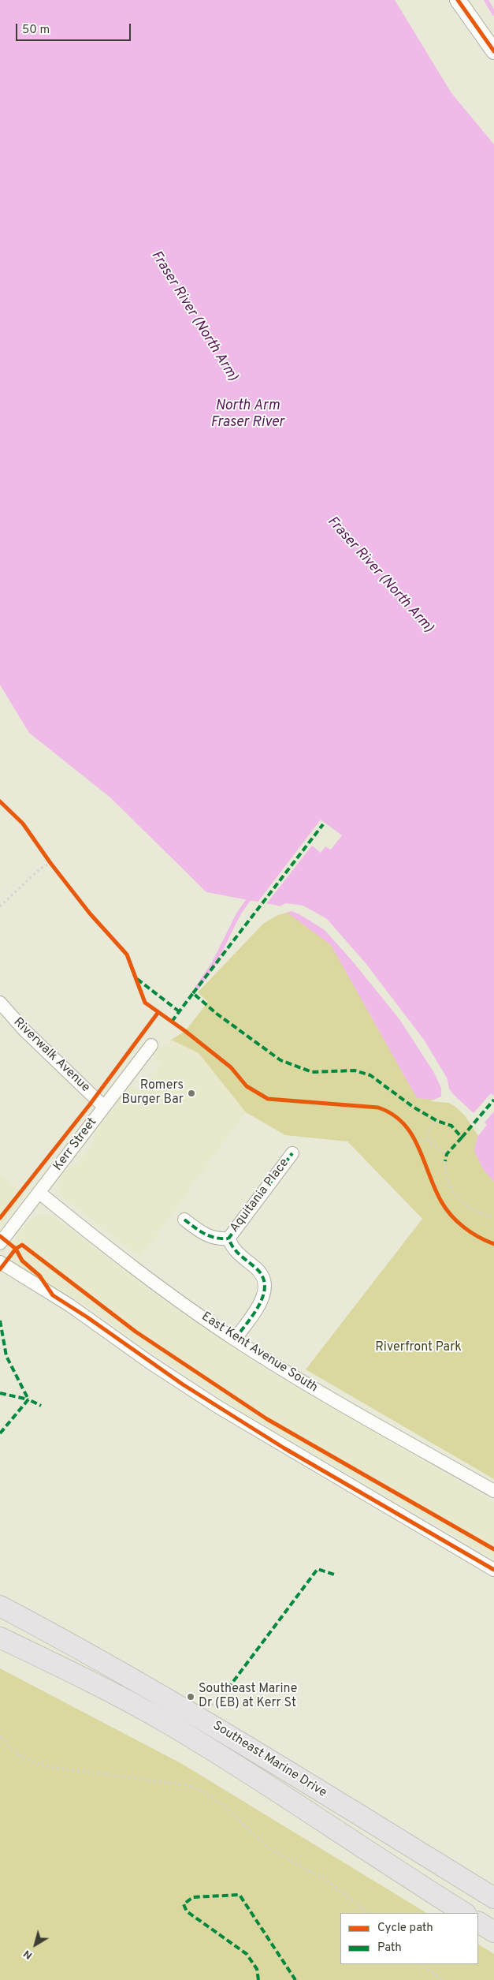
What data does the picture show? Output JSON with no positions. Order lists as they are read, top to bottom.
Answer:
{
  "streets": {
    "main road": ["Southeast Marine Drive"],
    "street": [
      "Riverwalk Avenue",
      "Kerr Street",
      "Aquitania Place",
      "East Kent Avenue South"
    ]
  },
  "crossings": [
    ["Riverwalk Avenue", "Kerr Street"],
    ["Kerr Street", "East Kent Avenue South"],
    ["Aquitania Place", "East Kent Avenue South"]
  ],
  "water": ["Fraser River (North Arm)", "North Arm Fraser River"],
  "parks": ["Riverfront Park"],
  "places": ["Romers Burger Bar", "Southeast Marine Dr (EB) at Kerr St"],
  "legend": ["Cycle path", "Path"],
  "scale_bar": "50 m",
  "north": "bottom left"
}
